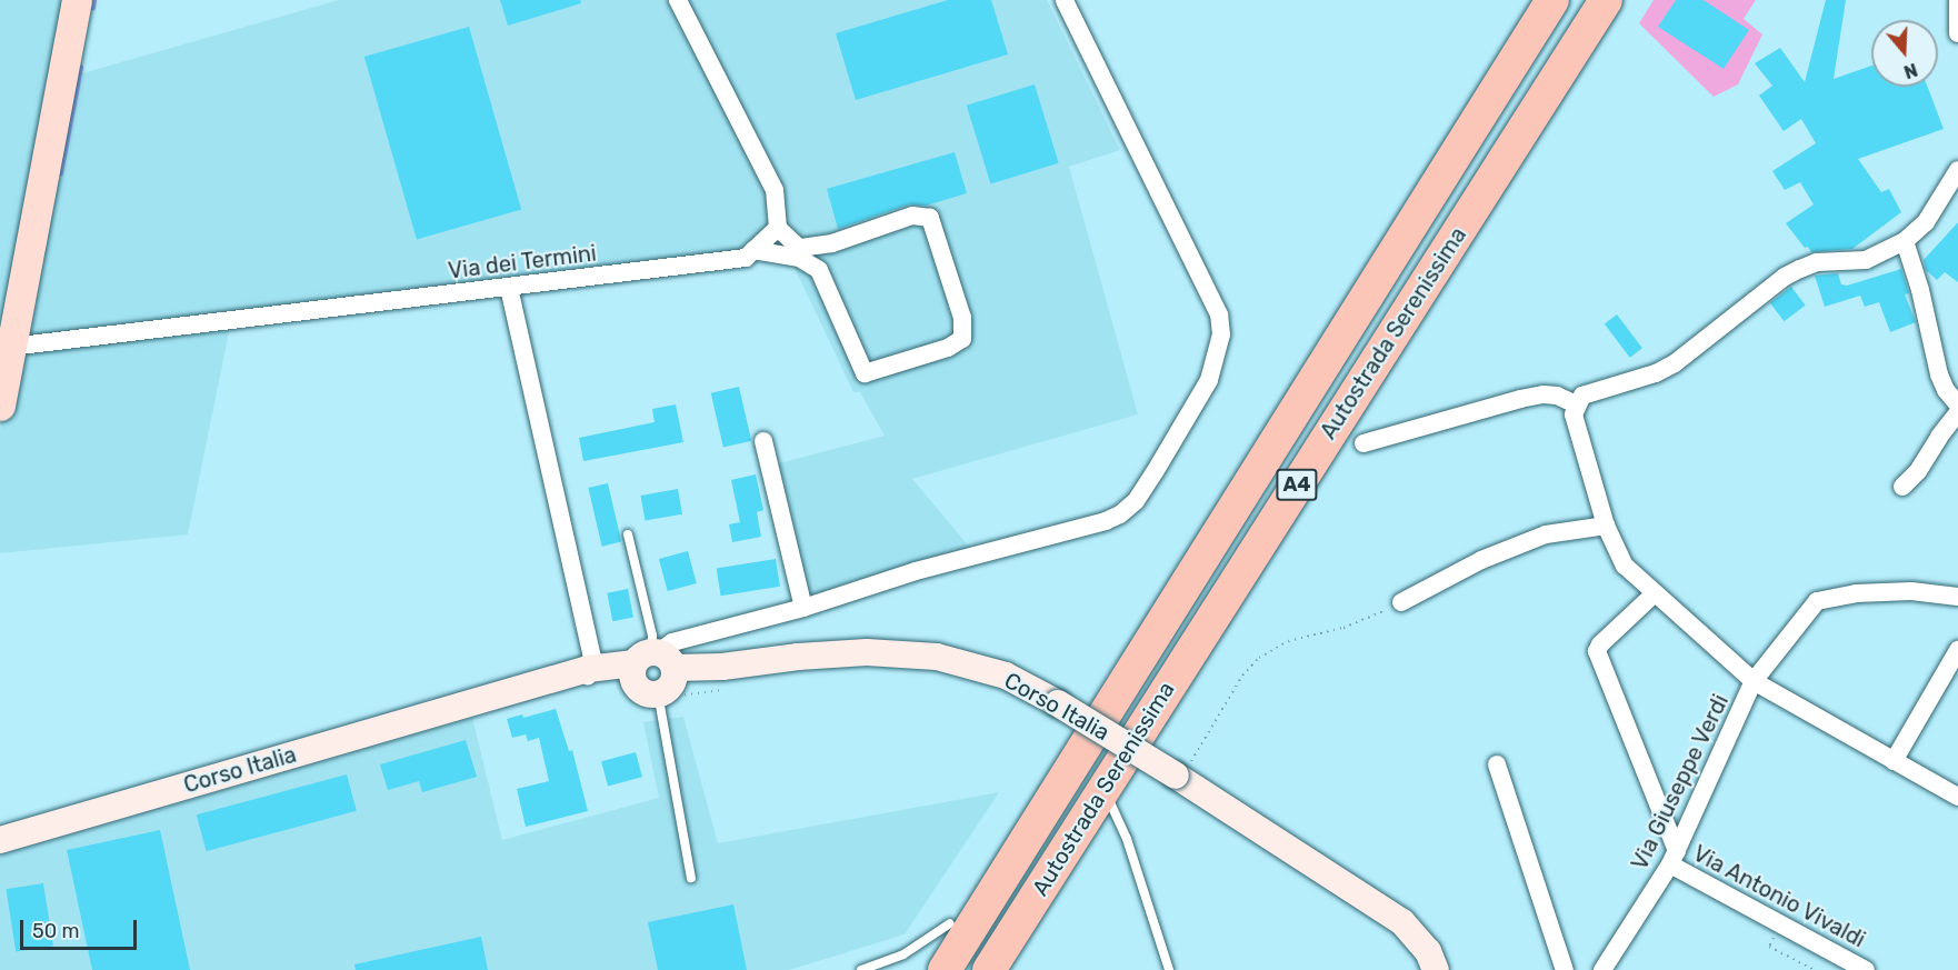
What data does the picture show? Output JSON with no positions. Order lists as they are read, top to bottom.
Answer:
{
  "streets": {
    "highway": ["Autostrada Serenissima", "A4"],
    "street": [
      "Via dei Termini",
      "Corso Italia",
      "Via Giuseppe Verdi",
      "Via Antonio Vivaldi"
    ]
  },
  "crossings": [
    ["Via Giuseppe Verdi", "Via Antonio Vivaldi"]
  ],
  "scale_bar": "50 m",
  "north": "bottom"
}
